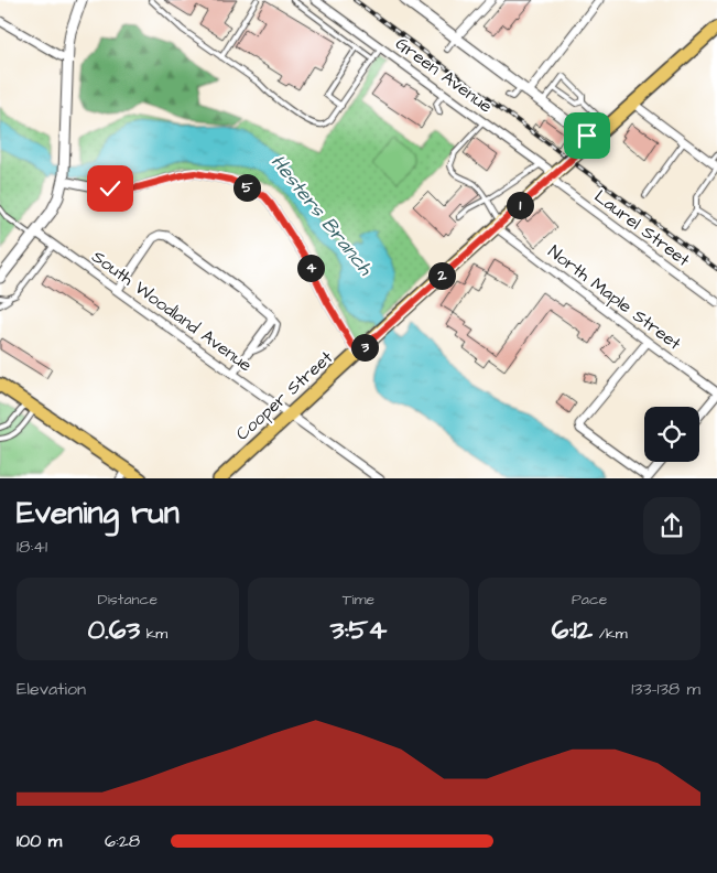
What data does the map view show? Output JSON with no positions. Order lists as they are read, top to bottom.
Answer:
{
  "streets": {
    "main road": ["Cooper Street"],
    "street": [
      "Green Avenue",
      "Laurel Street",
      "North Maple Street",
      "South Woodland Avenue"
    ]
  },
  "crossings": [
    ["Green Avenue", "Laurel Street"],
    ["Green Avenue", "Cooper Street"],
    ["Laurel Street", "Cooper Street"],
    ["North Maple Street", "Cooper Street"],
    ["South Woodland Avenue", "Cooper Street"]
  ],
  "water": ["Hesters Branch"],
  "page": {
    "pins": [
      "5",
      "1",
      "4",
      "2",
      "3"
    ],
    "heading": ["Evening run", "18:41"],
    "stats": [
      ["Distance", "0.63 km"],
      ["Time", "3:54"],
      ["Pace", "6:12 /km"]
    ],
    "chart": ["Elevation", "133–138 m"],
    "list": [
      {
        "name": "100 m",
        "note": "6:28"
      }
    ]
  }
}
